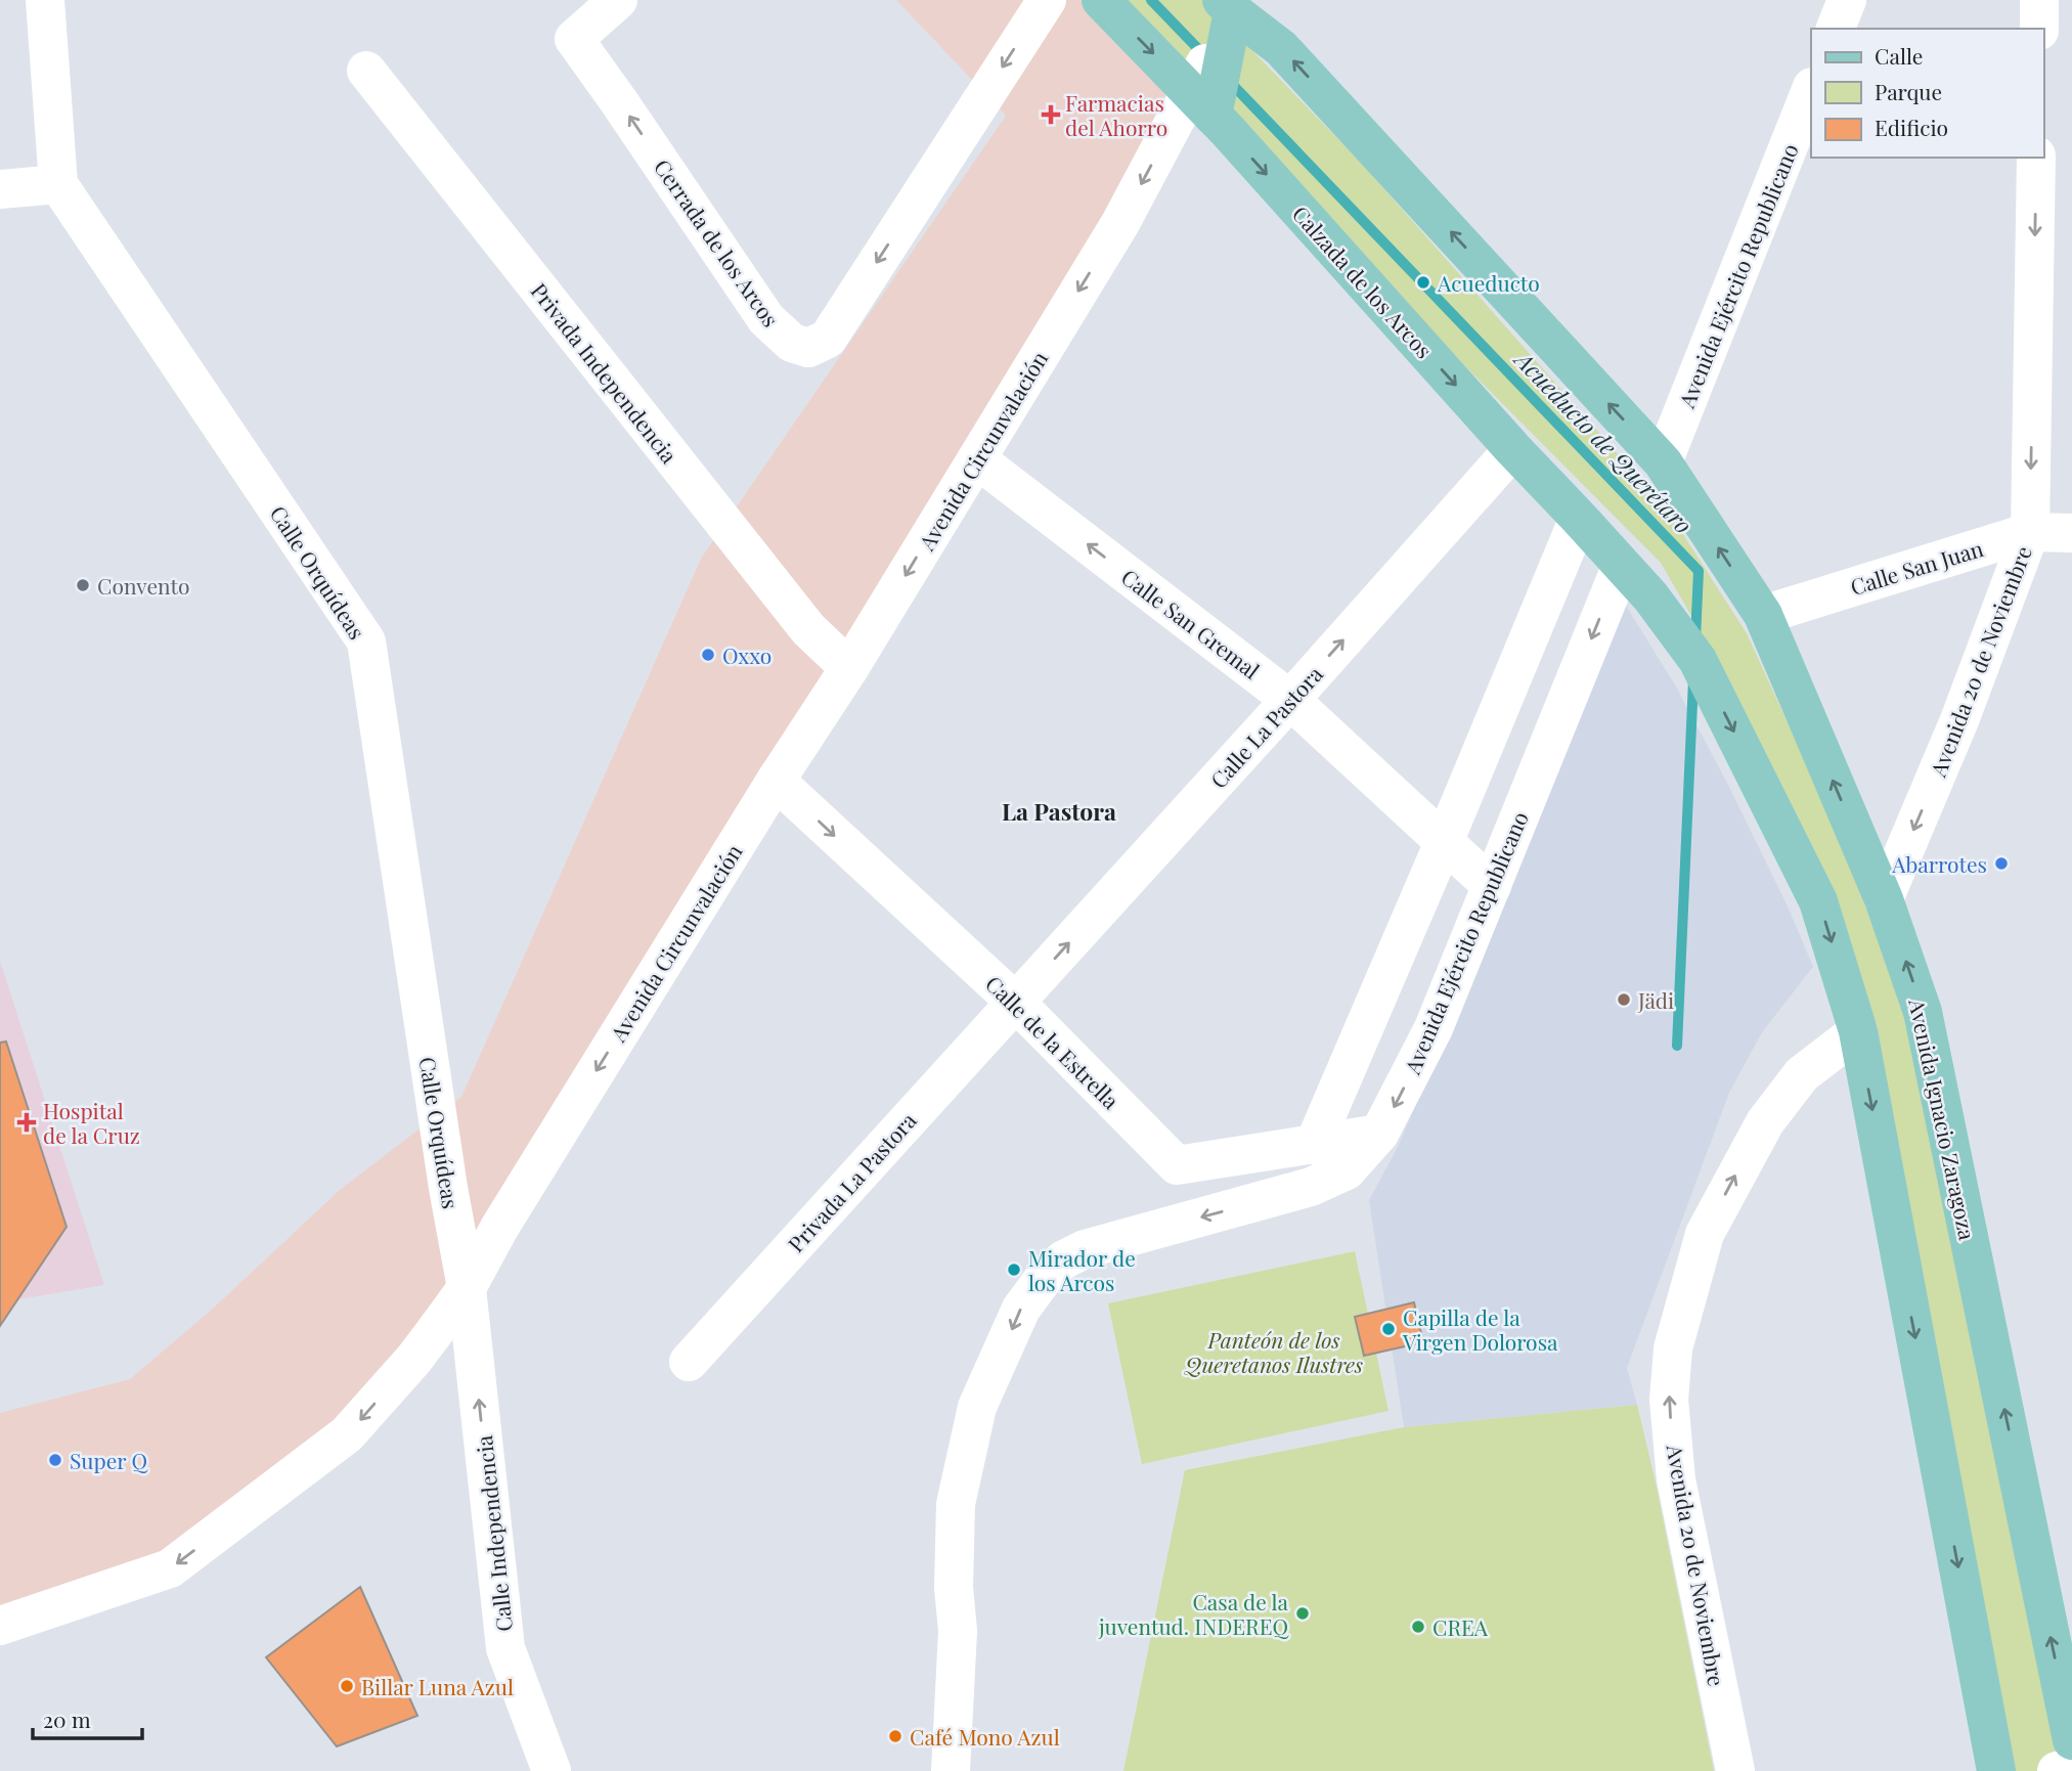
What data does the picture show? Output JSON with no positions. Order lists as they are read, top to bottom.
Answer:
{
  "streets": {
    "main road": ["Calzada de los Arcos", "Avenida Ignacio Zaragoza"],
    "street": [
      "Cerrada de los Arcos",
      "Avenida Ejército Republicano",
      "Privada Independencia",
      "Avenida Circunvalación",
      "Calle San Juan",
      "Calle Orquídeas",
      "Calle San Gremal",
      "Avenida 20 de Noviembre",
      "Calle La Pastora",
      "Calle de la Estrella",
      "Privada La Pastora",
      "Calle Independencia"
    ]
  },
  "crossings": [
    ["Avenida Ejército Republicano", "Calzada de los Arcos"],
    ["Avenida Ejército Republicano", "Calle San Gremal"],
    ["Avenida Ejército Republicano", "Calle de la Estrella"],
    ["Avenida Ejército Republicano", "Avenida Ignacio Zaragoza"],
    ["Calzada de los Arcos", "Avenida Circunvalación"],
    ["Calzada de los Arcos", "Calle La Pastora"],
    ["Privada Independencia", "Avenida Circunvalación"],
    ["Avenida Circunvalación", "Calle Orquídeas"],
    ["Avenida Circunvalación", "Calle San Gremal"],
    ["Avenida Circunvalación", "Calle de la Estrella"],
    ["Avenida Circunvalación", "Calle Independencia"],
    ["Calle San Juan", "Avenida 20 de Noviembre"],
    ["Calle San Juan", "Avenida Ignacio Zaragoza"],
    ["Calle Orquídeas", "Calle Independencia"],
    ["Calle San Gremal", "Calle La Pastora"],
    ["Avenida 20 de Noviembre", "Avenida Ignacio Zaragoza"],
    ["Calle La Pastora", "Calle de la Estrella"],
    ["Calle La Pastora", "Privada La Pastora"],
    ["Calle de la Estrella", "Privada La Pastora"]
  ],
  "one_way": [
    "Avenida Circunvalación",
    "Calle San Gremal",
    "Calle de la Estrella",
    "Calle Independencia"
  ],
  "districts": ["La Pastora"],
  "water": ["Acueducto de Querétaro"],
  "parks": ["Panteón de los Queretanos Ilustres"],
  "places": {
    "health": ["Farmacias del Ahorro", "Hospital de la Cruz"],
    "other": [
      "Acueducto",
      "Convento",
      "Oxxo",
      "Abarrotes",
      "Jädi",
      "Mirador de los Arcos",
      "Capilla de la Virgen Dolorosa",
      "Super Q",
      "Casa de la juventud. INDEREQ",
      "CREA",
      "Billar Luna Azul",
      "Café Mono Azul"
    ]
  },
  "legend": ["Calle", "Parque", "Edificio"],
  "scale_bar": "20 m"
}
